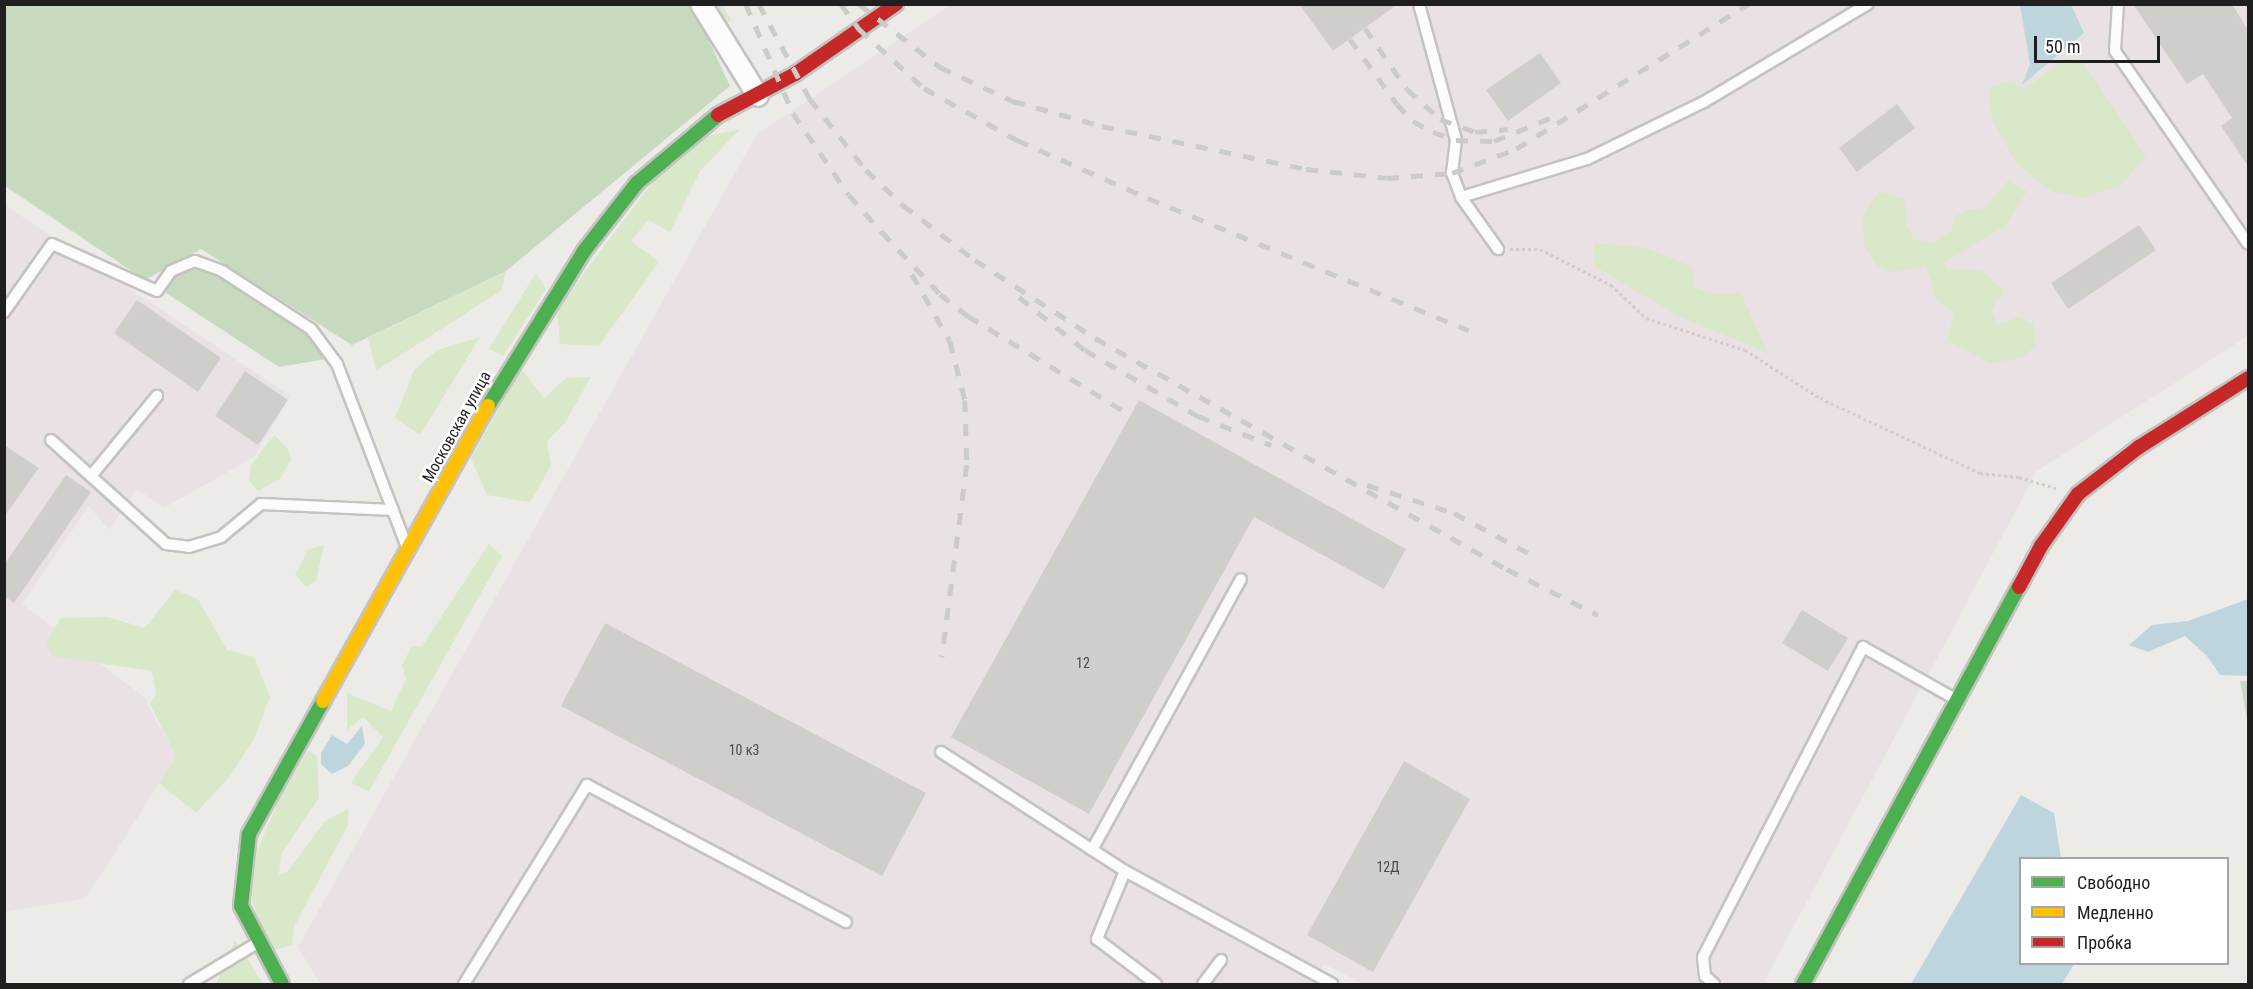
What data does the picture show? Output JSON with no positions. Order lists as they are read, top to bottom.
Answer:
{
  "streets": {
    "street": ["Московская улица"]
  },
  "house_numbers": ["12", "10 к3", "12Д"],
  "legend": ["Свободно", "Медленно", "Пробка"],
  "scale_bar": "50 m"
}
